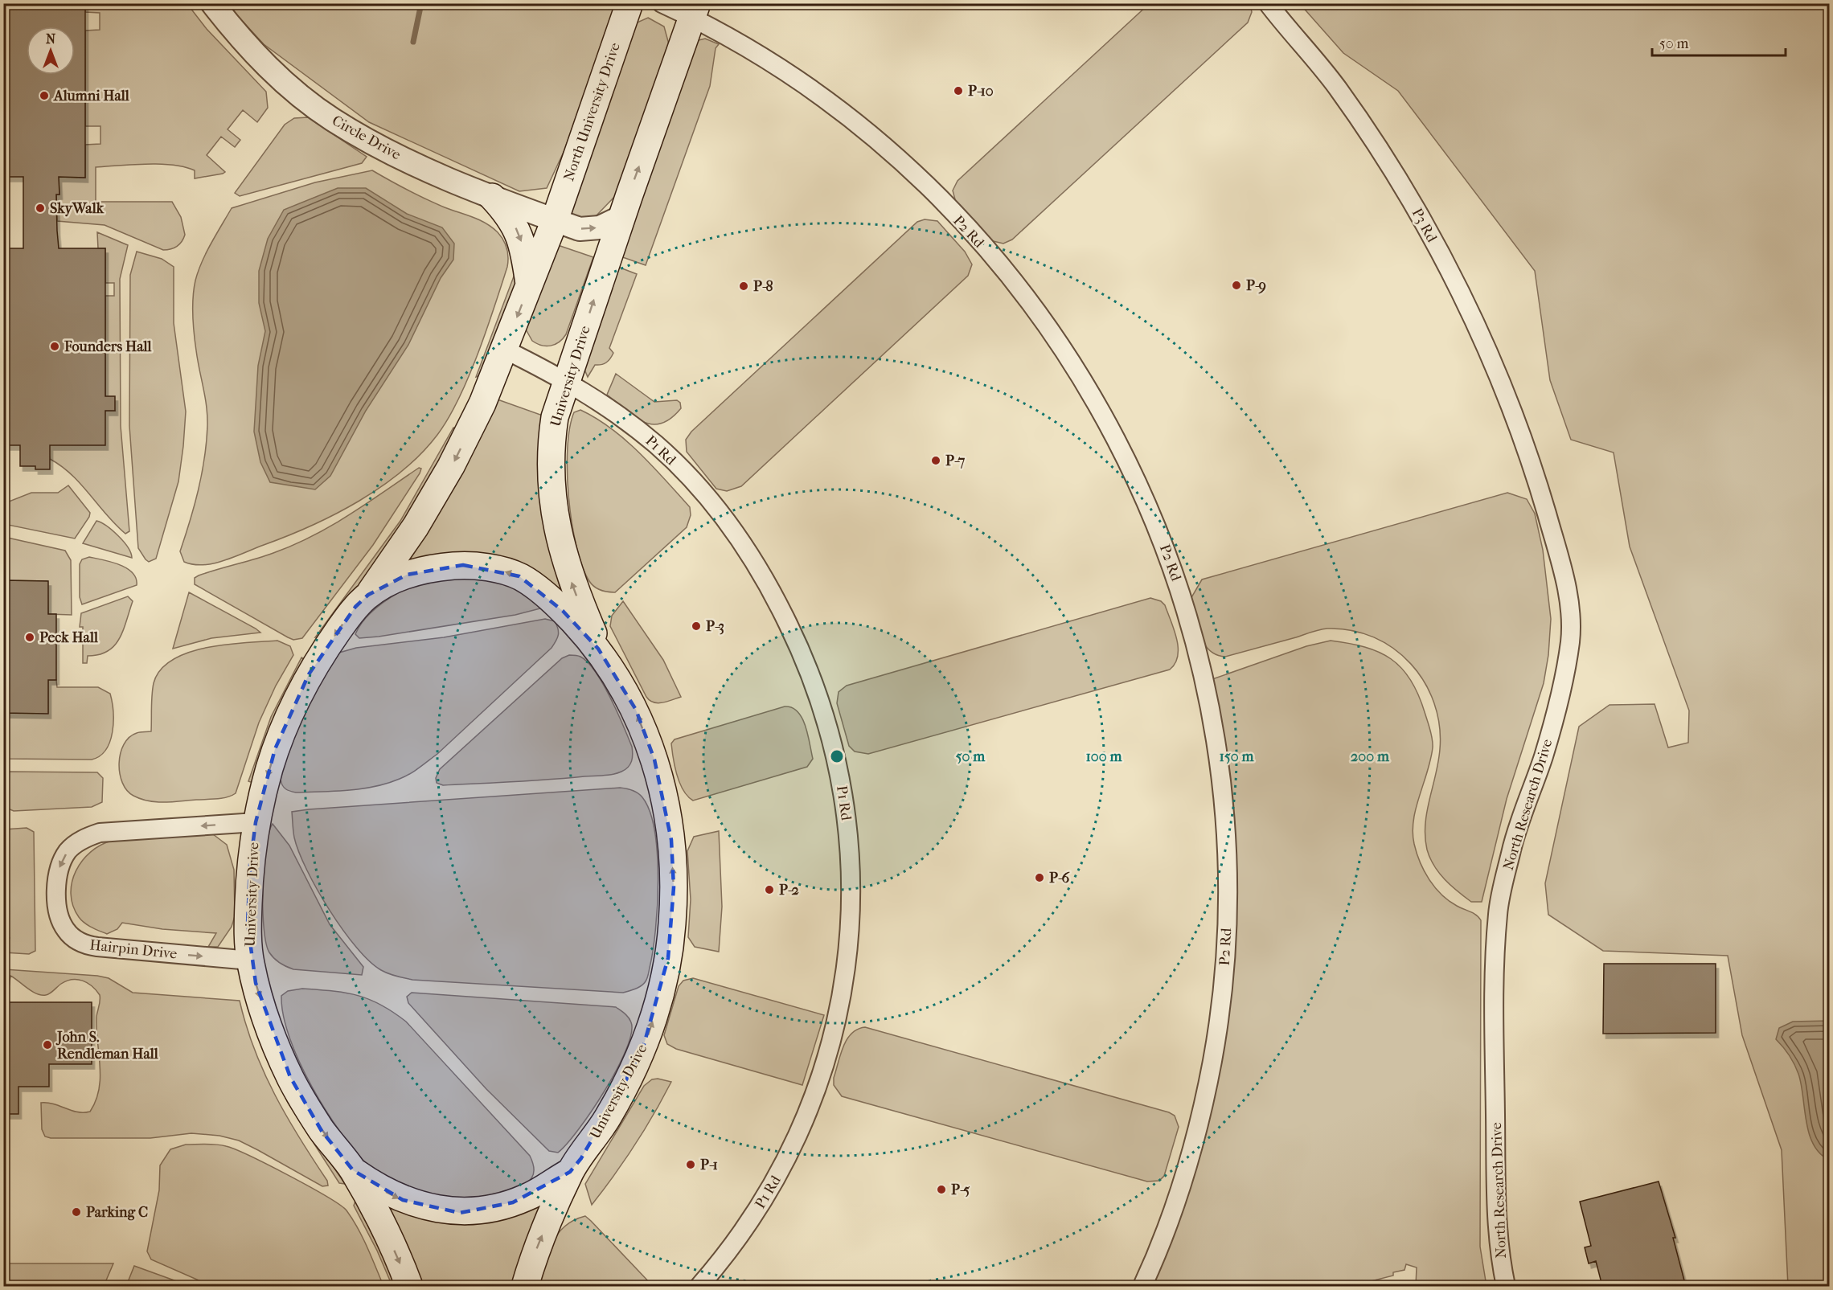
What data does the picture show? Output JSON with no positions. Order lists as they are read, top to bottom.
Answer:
{
  "streets": {
    "main road": ["North University Drive", "University Drive"],
    "street": [
      "Circle Drive",
      "P3 Rd",
      "P2 Rd",
      "P1 Rd",
      "North Research Drive",
      "Hairpin Drive"
    ]
  },
  "crossings": [
    ["North University Drive", "Circle Drive"],
    ["North University Drive", "University Drive"],
    ["Circle Drive", "University Drive"],
    ["P3 Rd", "North Research Drive"],
    ["University Drive", "P1 Rd"],
    ["University Drive", "Hairpin Drive"]
  ],
  "places": [
    "P-10",
    "Alumni Hall",
    "SkyWalk",
    "P-9",
    "P-8",
    "Founders Hall",
    "P-7",
    "P-3",
    "Peck Hall",
    "P-6",
    "P-2",
    "John S. Rendleman Hall",
    "P-1",
    "P-5",
    "Parking C"
  ],
  "scale_bar": "50 m",
  "north": "top",
  "rings": [
    "50 m",
    "100 m",
    "150 m",
    "200 m"
  ]
}
